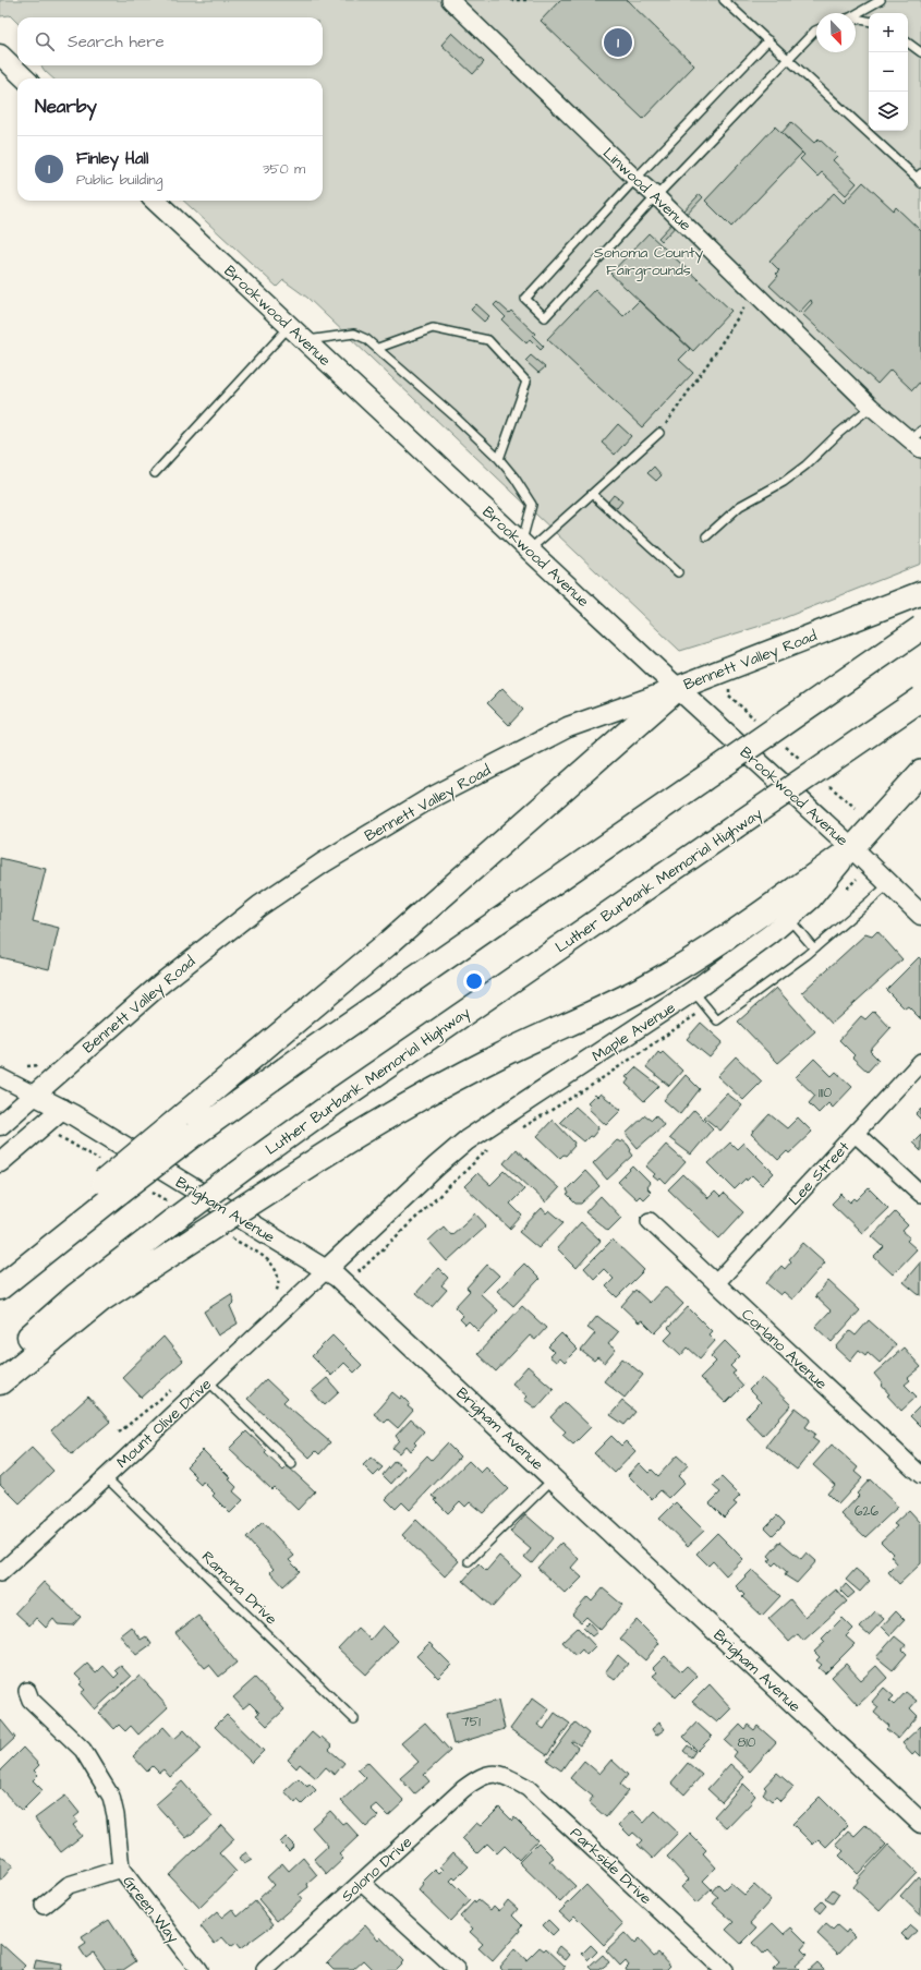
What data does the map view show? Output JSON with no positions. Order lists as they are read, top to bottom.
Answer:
{
  "streets": {
    "highway": ["Luther Burbank Memorial Highway"],
    "main road": ["Bennett Valley Road", "Maple Avenue"],
    "street": [
      "Linwood Avenue",
      "Brookwood Avenue",
      "Lee Street",
      "Brigham Avenue",
      "Corlano Avenue",
      "Mount Olive Drive",
      "Parkside Drive",
      "Solono Drive",
      "Green Way"
    ],
    "lane": ["Ramona Drive"]
  },
  "crossings": [
    ["Brookwood Avenue", "Bennett Valley Road"],
    ["Brookwood Avenue", "Maple Avenue"],
    ["Bennett Valley Road", "Brigham Avenue"],
    ["Maple Avenue", "Brigham Avenue"],
    ["Maple Avenue", "Mount Olive Drive"],
    ["Lee Street", "Corlano Avenue"],
    ["Brigham Avenue", "Mount Olive Drive"],
    ["Mount Olive Drive", "Ramona Drive"],
    ["Parkside Drive", "Solono Drive"]
  ],
  "parks": ["Sonoma County Fairgrounds"],
  "house_numbers": [
    "1110",
    "626",
    "751",
    "810"
  ],
  "north": "bottom right",
  "page": {
    "map_buttons": ["+", "−"],
    "search": "Search here",
    "pins": "1",
    "heading": "Nearby",
    "list": [
      {
        "mark": "1",
        "name": "Finley Hall",
        "note": "Public building",
        "value": "350 m"
      }
    ]
  }
}
